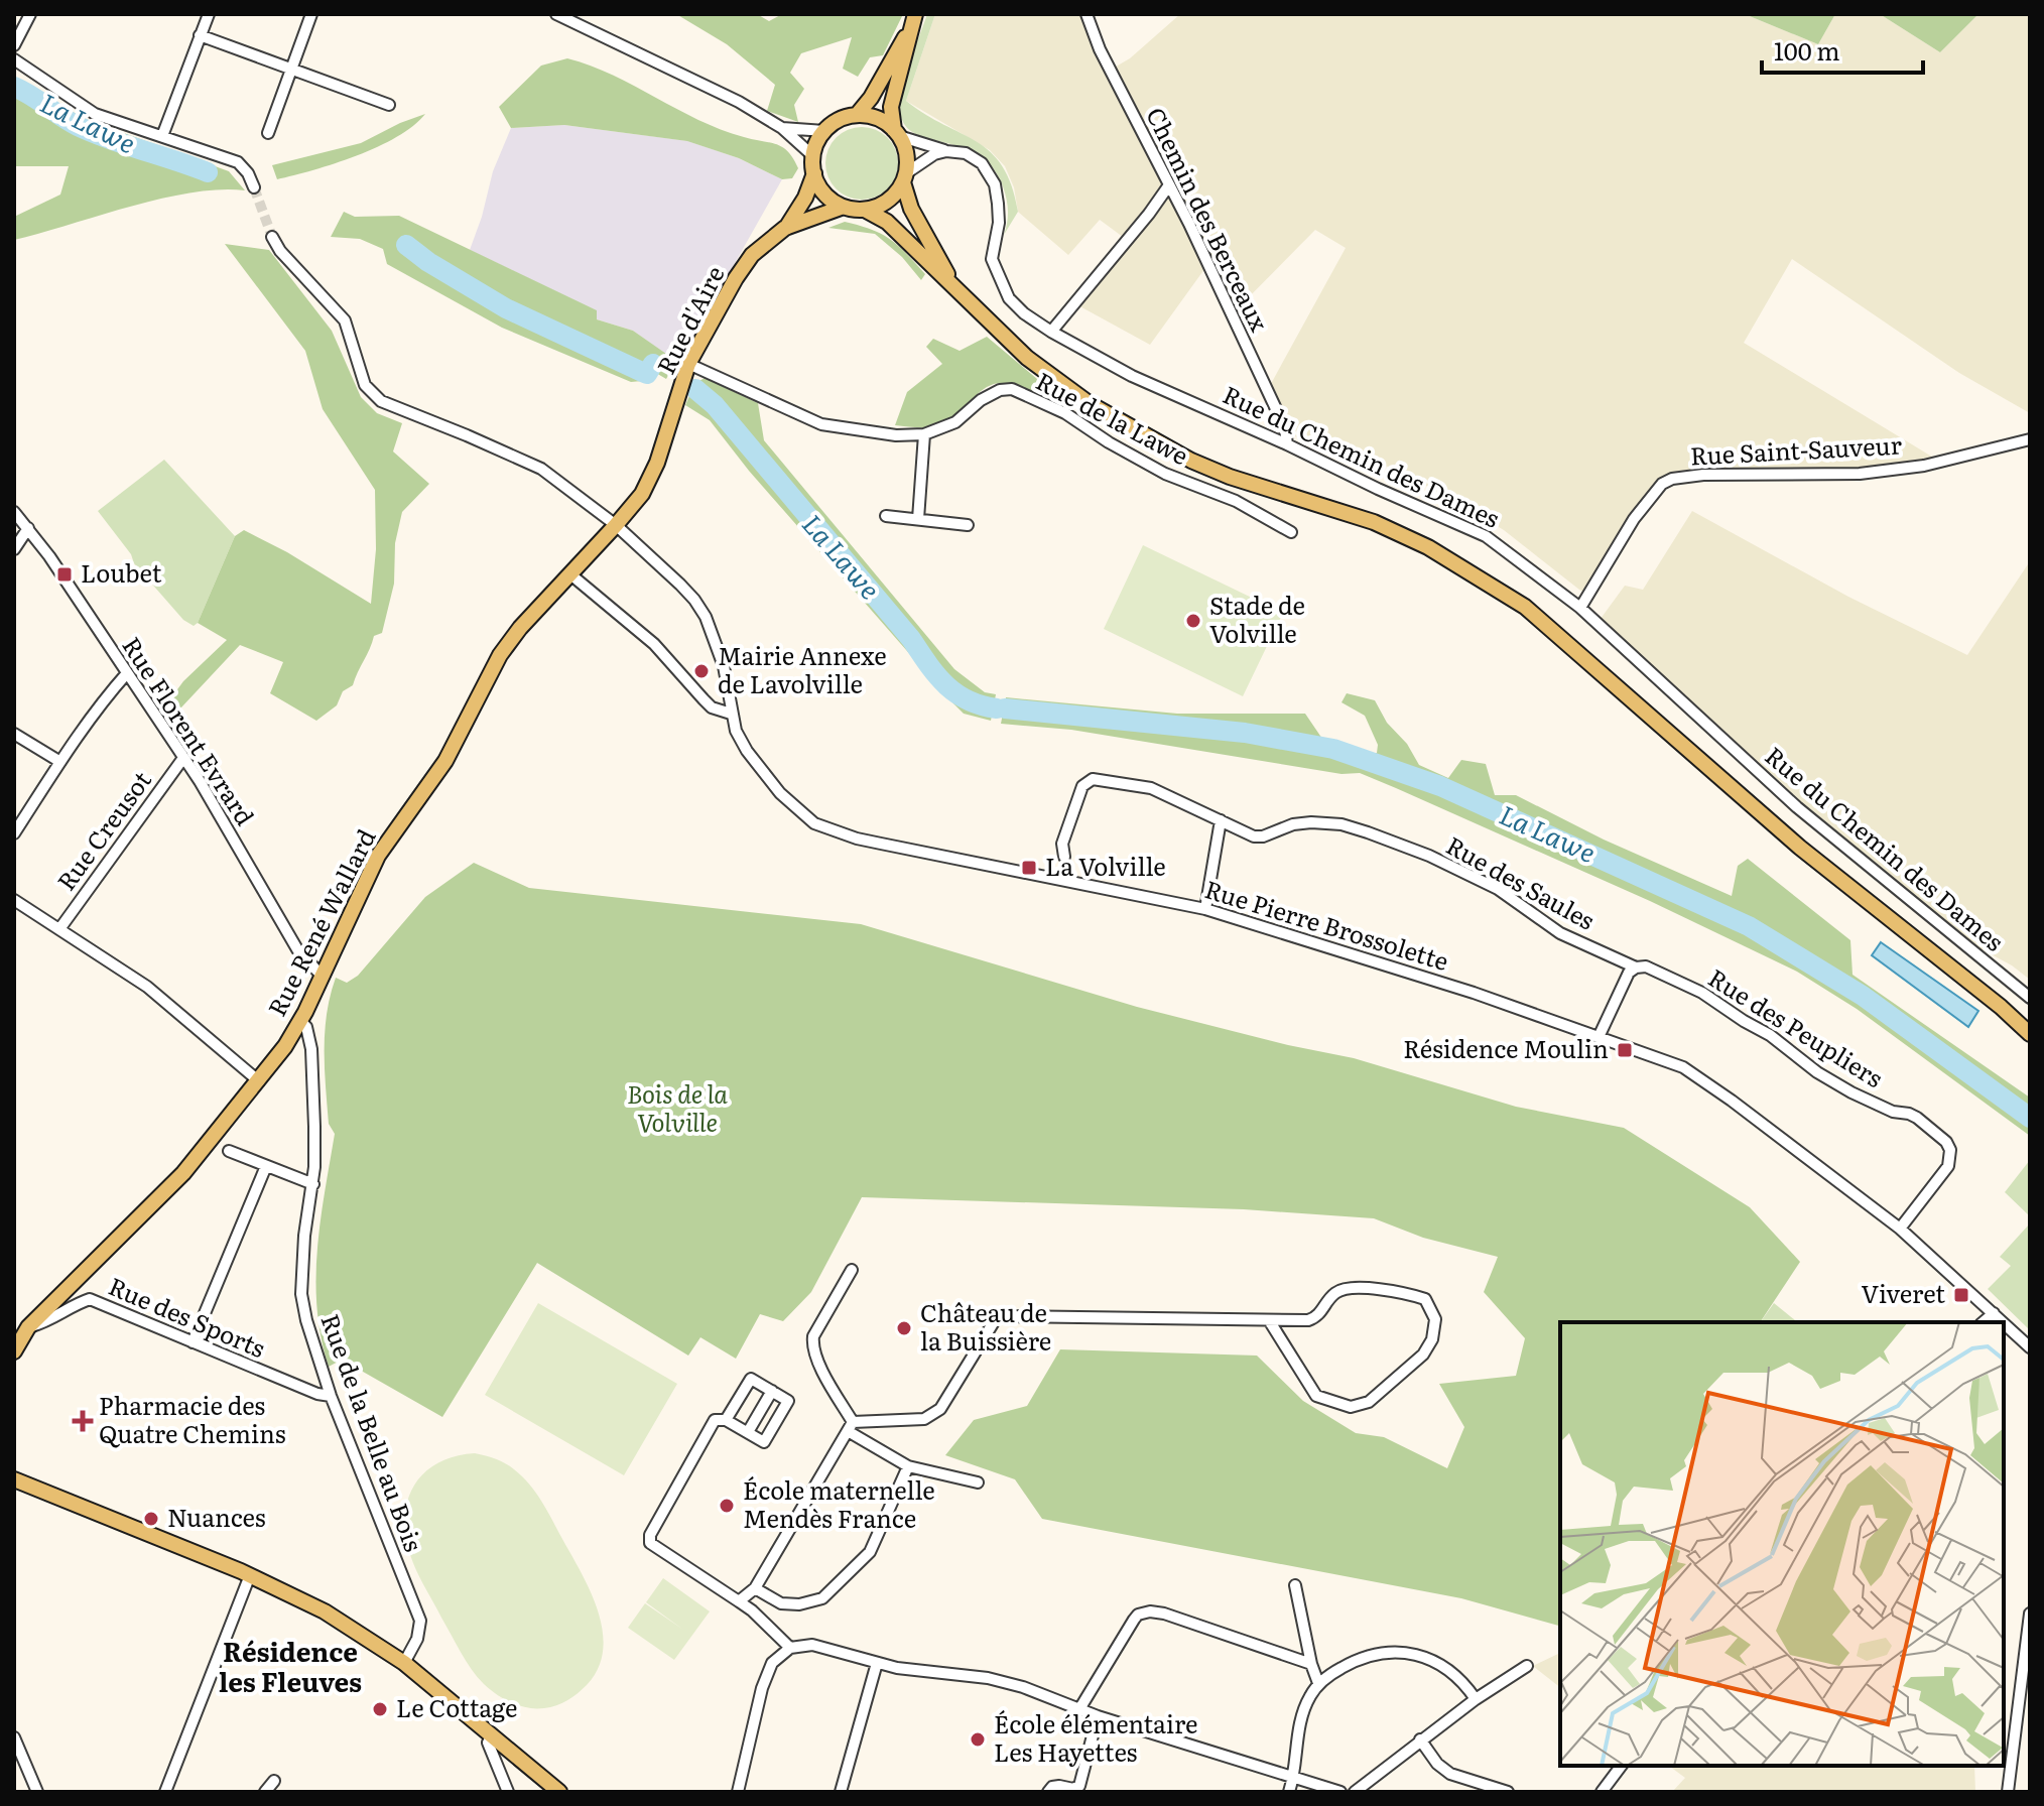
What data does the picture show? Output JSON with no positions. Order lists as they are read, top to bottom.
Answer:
{
  "streets": {
    "main road": ["Rue d'Aire", "Rue René Wallard"],
    "street": [
      "Chemin des Berceaux",
      "Rue de la Lawe",
      "Rue Saint-Sauveur",
      "Rue du Chemin des Dames",
      "Rue Florent Evrard",
      "Rue Creusot",
      "Rue des Saules",
      "Rue Pierre Brossolette",
      "Rue des Peupliers",
      "Rue des Sports",
      "Rue de la Belle au Bois"
    ]
  },
  "crossings": [
    ["Chemin des Berceaux", "Rue du Chemin des Dames"],
    ["Rue d'Aire", "Rue de la Lawe"],
    ["Rue d'Aire", "Rue du Chemin des Dames"],
    ["Rue d'Aire", "Rue René Wallard"],
    ["Rue Saint-Sauveur", "Rue du Chemin des Dames"],
    ["Rue Florent Evrard", "Rue Creusot"],
    ["Rue Florent Evrard", "Rue René Wallard"],
    ["Rue des Saules", "Rue des Peupliers"],
    ["Rue René Wallard", "Rue Pierre Brossolette"],
    ["Rue René Wallard", "Rue des Sports"],
    ["Rue René Wallard", "Rue de la Belle au Bois"],
    ["Rue Pierre Brossolette", "Rue des Peupliers"],
    ["Rue des Sports", "Rue de la Belle au Bois"]
  ],
  "districts": ["Résidence les Fleuves"],
  "water": ["La Lawe"],
  "parks": ["Bois de la Volville"],
  "places": {
    "transit": [
      "Loubet",
      "La Volville",
      "Résidence Moulin",
      "Viveret"
    ],
    "other": [
      "Stade de Volville",
      "Mairie Annexe de Lavolville",
      "Château de la Buissière",
      "École maternelle Mendès France",
      "Nuances",
      "Le Cottage",
      "École élémentaire Les Hayettes"
    ],
    "health": ["Pharmacie des Quatre Chemins"]
  },
  "scale_bar": "100 m"
}
